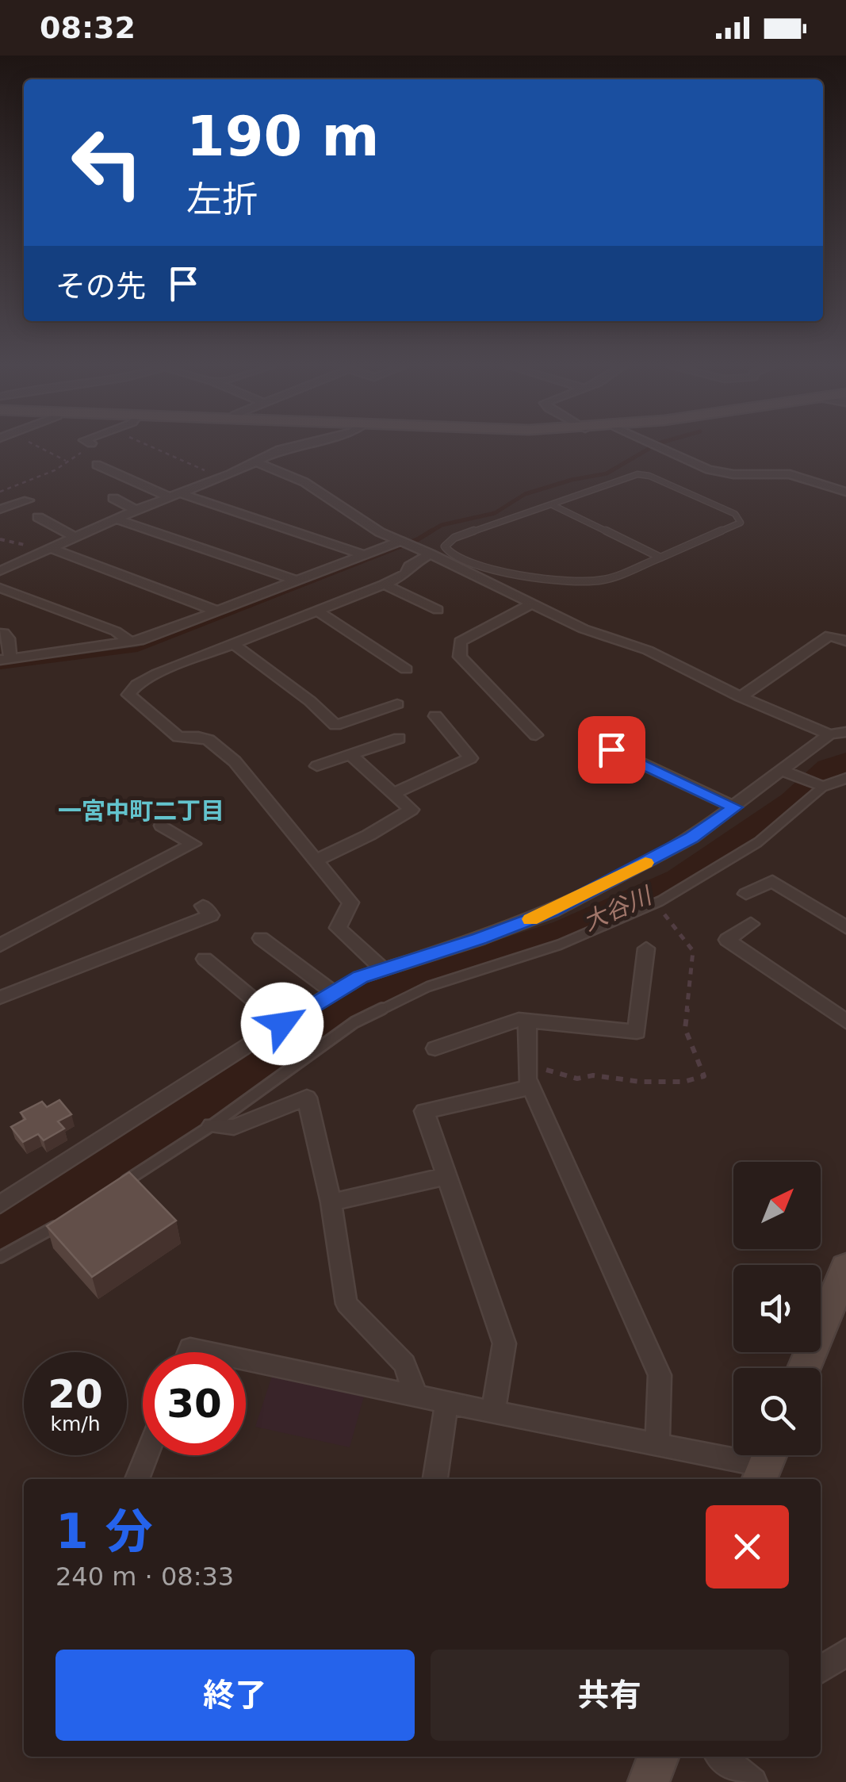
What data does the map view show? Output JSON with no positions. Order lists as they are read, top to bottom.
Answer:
{
  "districts": ["一宮中町二丁目"],
  "water": ["大谷川"],
  "north": "top right",
  "page": {
    "status": "08:32",
    "turn": ["190 m", "左折"],
    "then": "その先",
    "speed": "20 km/h",
    "limit": "30",
    "heading": ["1 分", "240 m · 08:33"],
    "buttons": ["終了", "共有"]
  }
}
